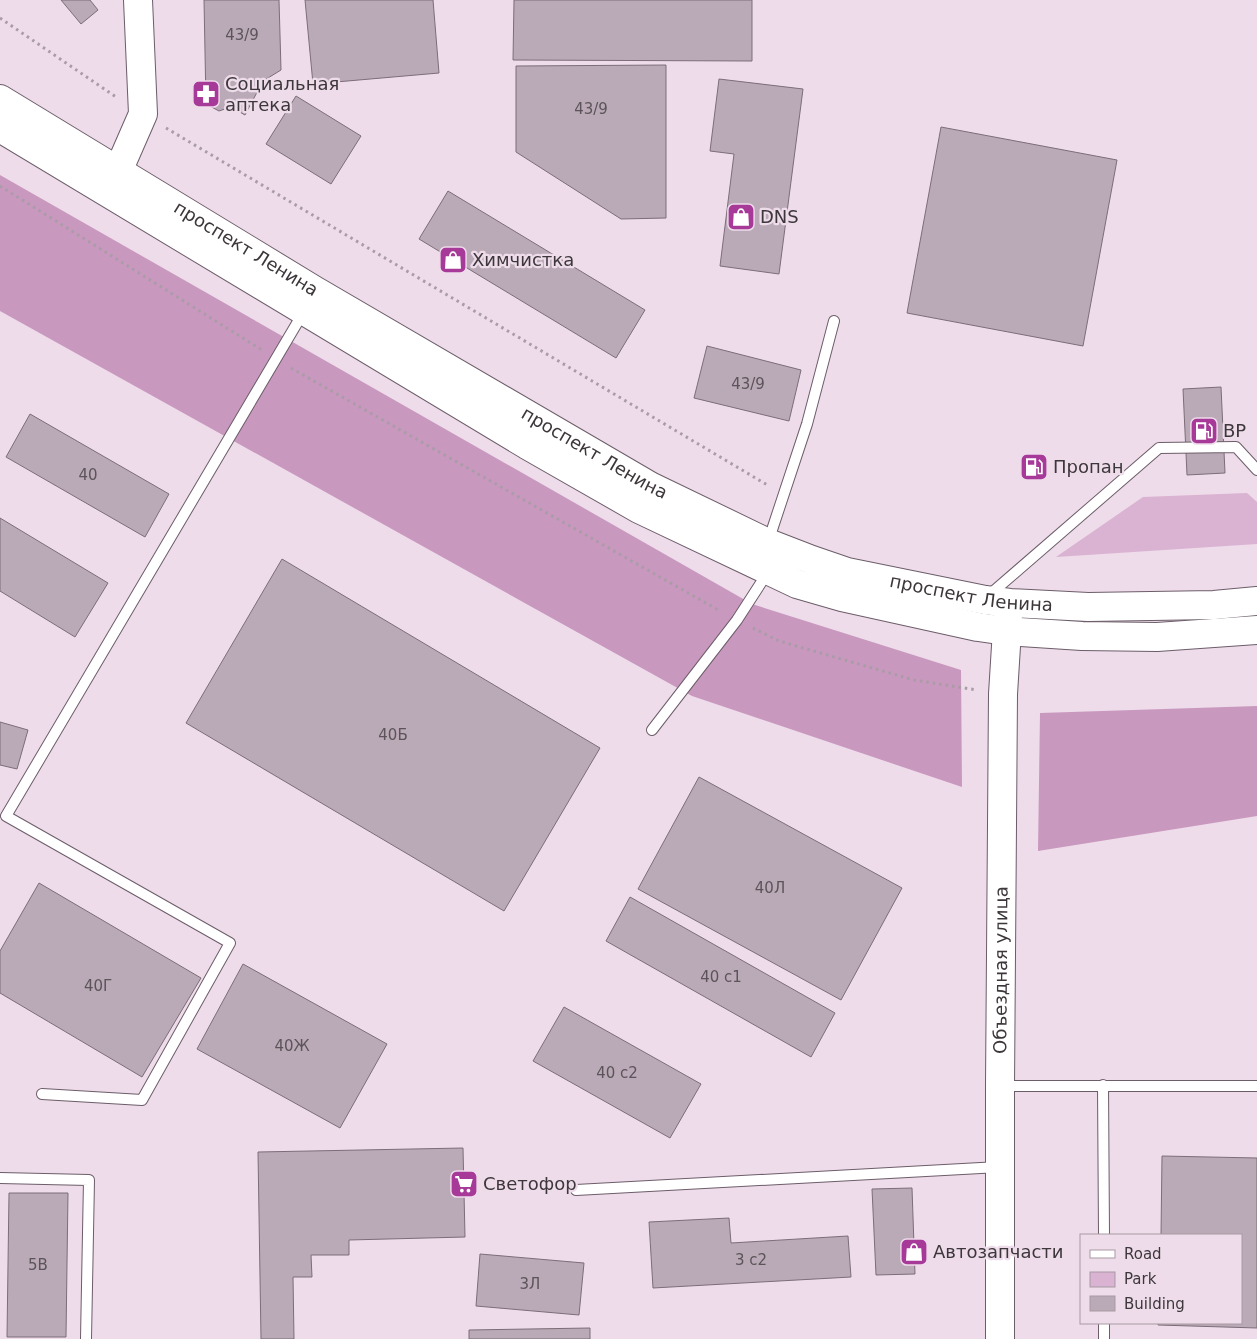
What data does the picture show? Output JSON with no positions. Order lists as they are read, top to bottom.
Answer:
{
  "streets": {
    "main road": ["проспект Ленина", "Объездная улица"]
  },
  "crossings": [
    ["проспект Ленина", "Объездная улица"]
  ],
  "places": {
    "pharmacy": ["Социальная аптека"],
    "shop": ["DNS", "Химчистка", "Автозапчасти"],
    "fuel station": ["BP", "Пропан"],
    "supermarket": ["Светофор"]
  },
  "house_numbers": [
    "43/9",
    "43/9",
    "43/9",
    "40",
    "40Б",
    "40Л",
    "40 с1",
    "40Г",
    "40Ж",
    "40 с2",
    "3 с2",
    "5В",
    "3Л"
  ],
  "legend": ["Road", "Park", "Building"]
}
